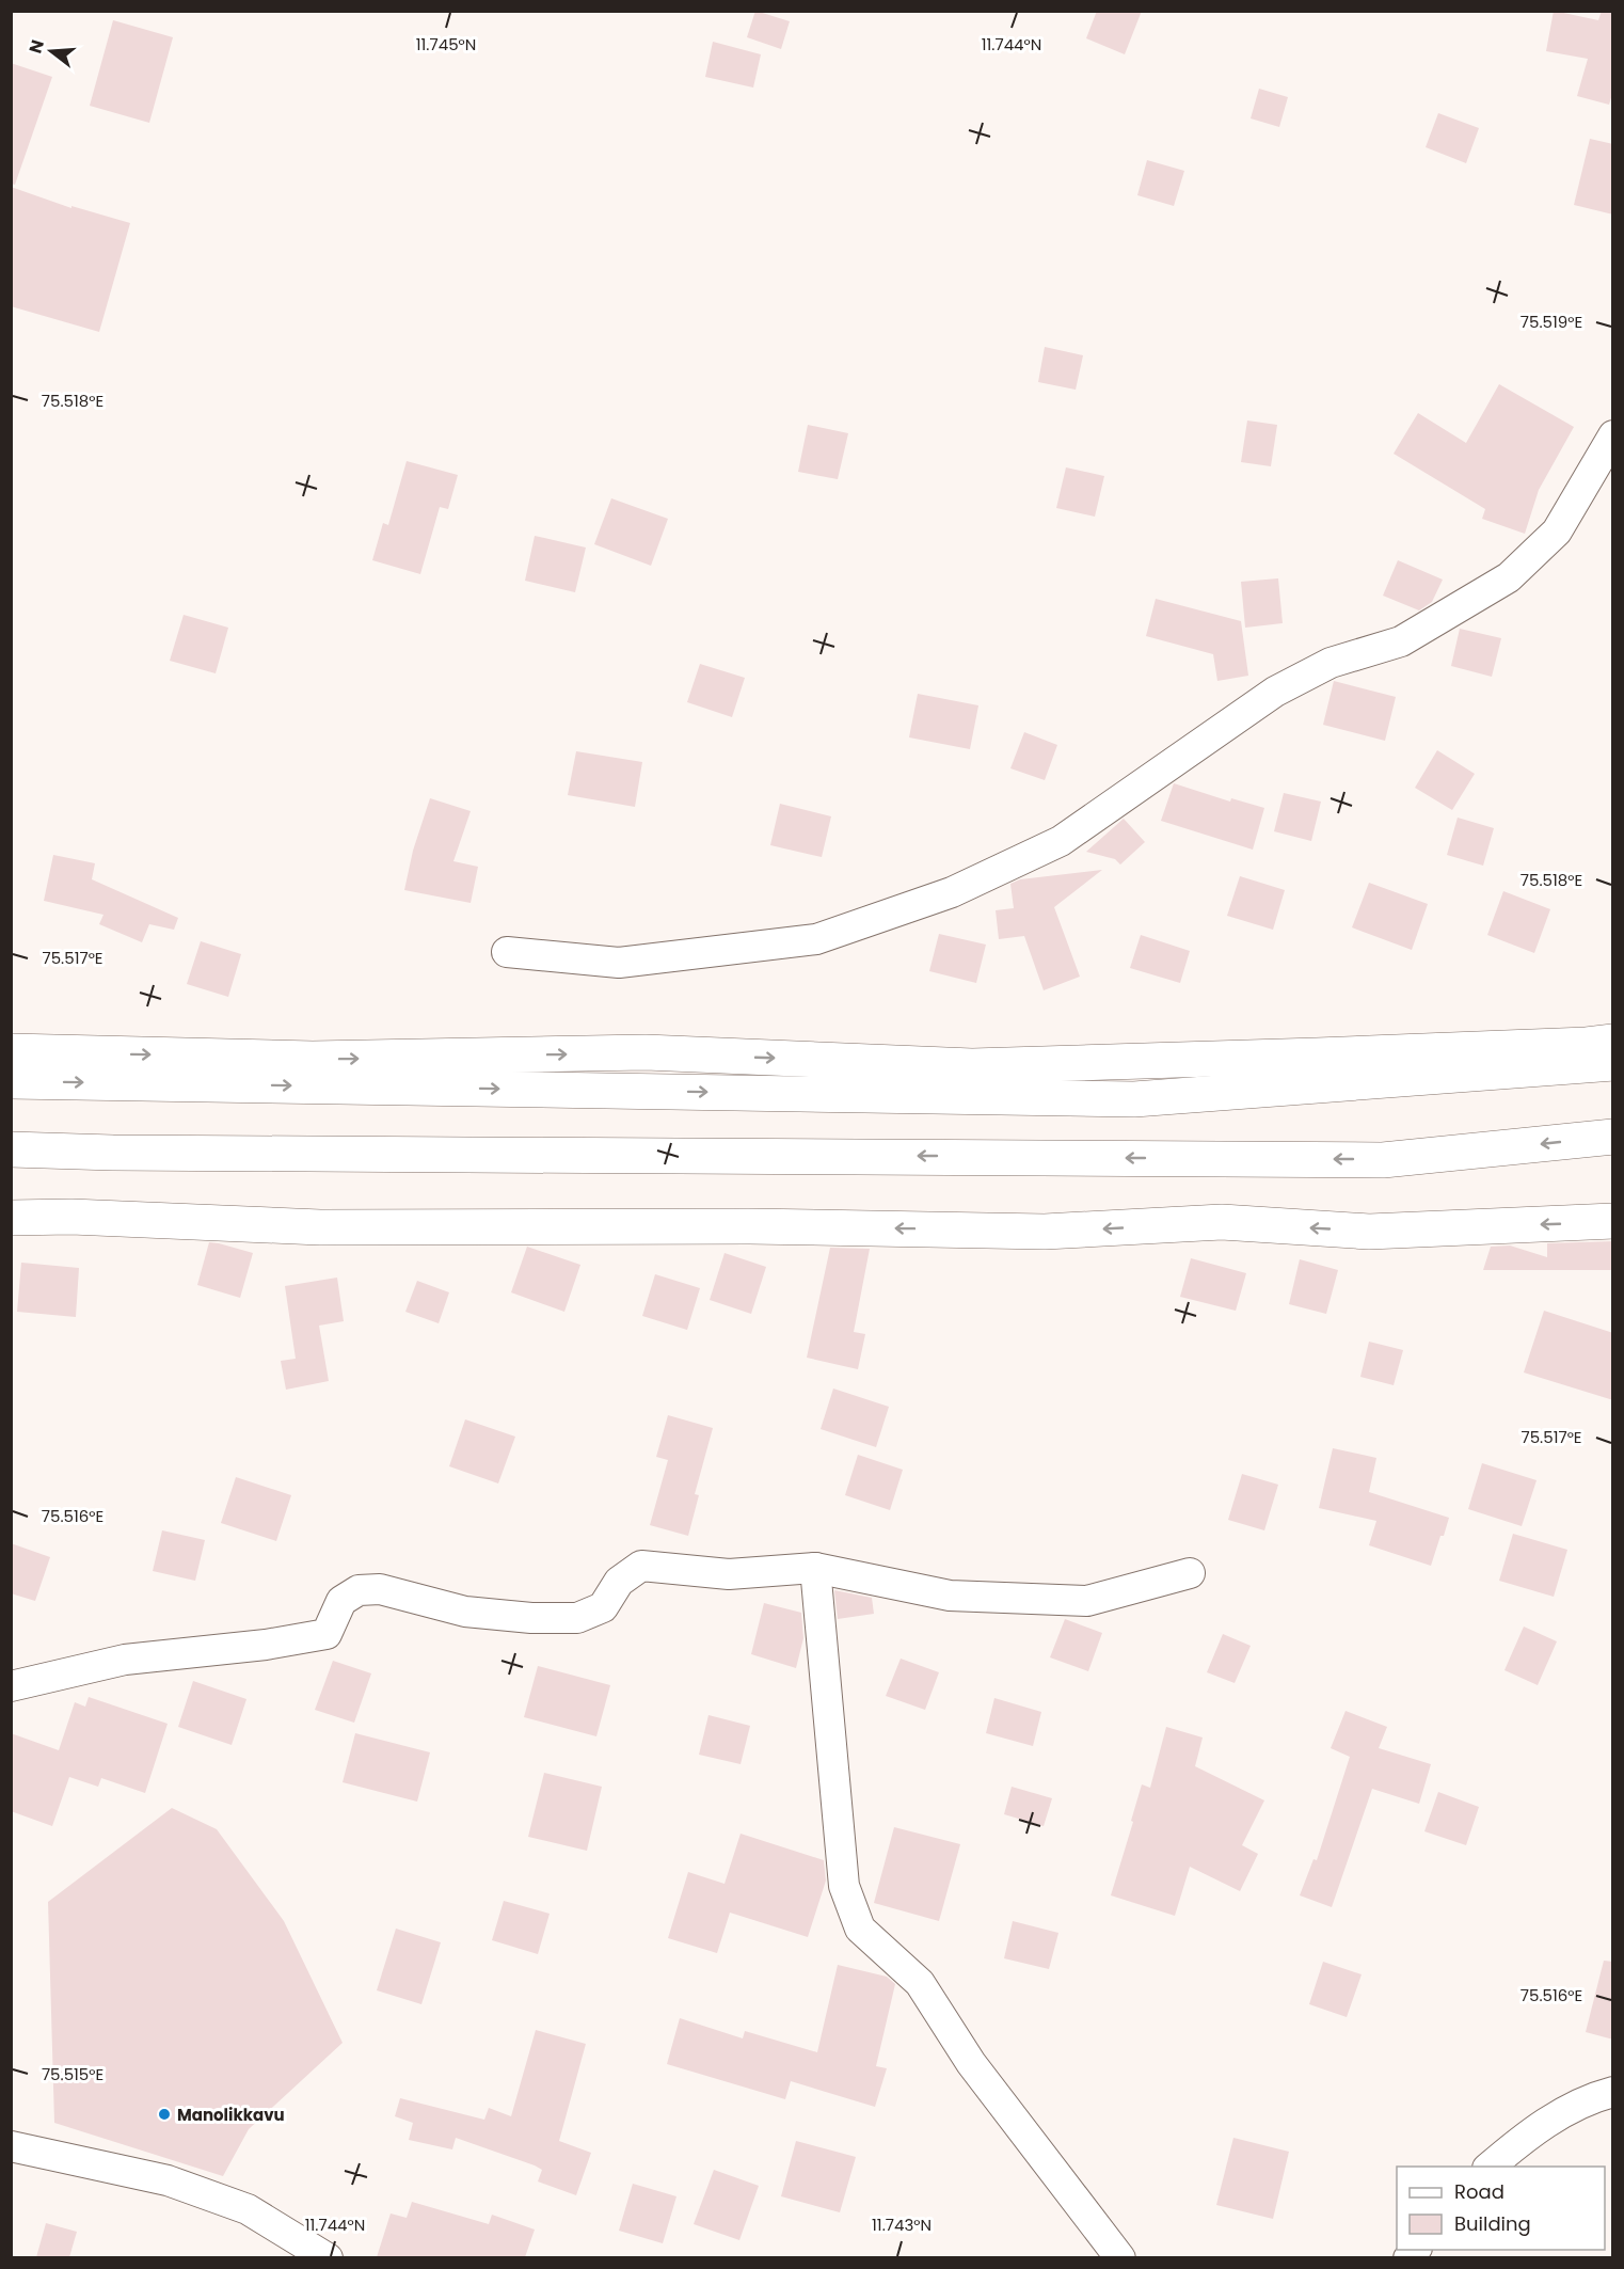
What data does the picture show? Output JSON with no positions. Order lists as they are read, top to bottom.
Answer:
{
  "places": ["Manolikkavu"],
  "legend": ["Road", "Building"],
  "north": "left",
  "coordinates": [
    "11.745°N",
    "11.744°N",
    "75.519°E",
    "75.518°E",
    "75.517°E",
    "75.516°E",
    "75.515°E",
    "11.743°N"
  ]
}
